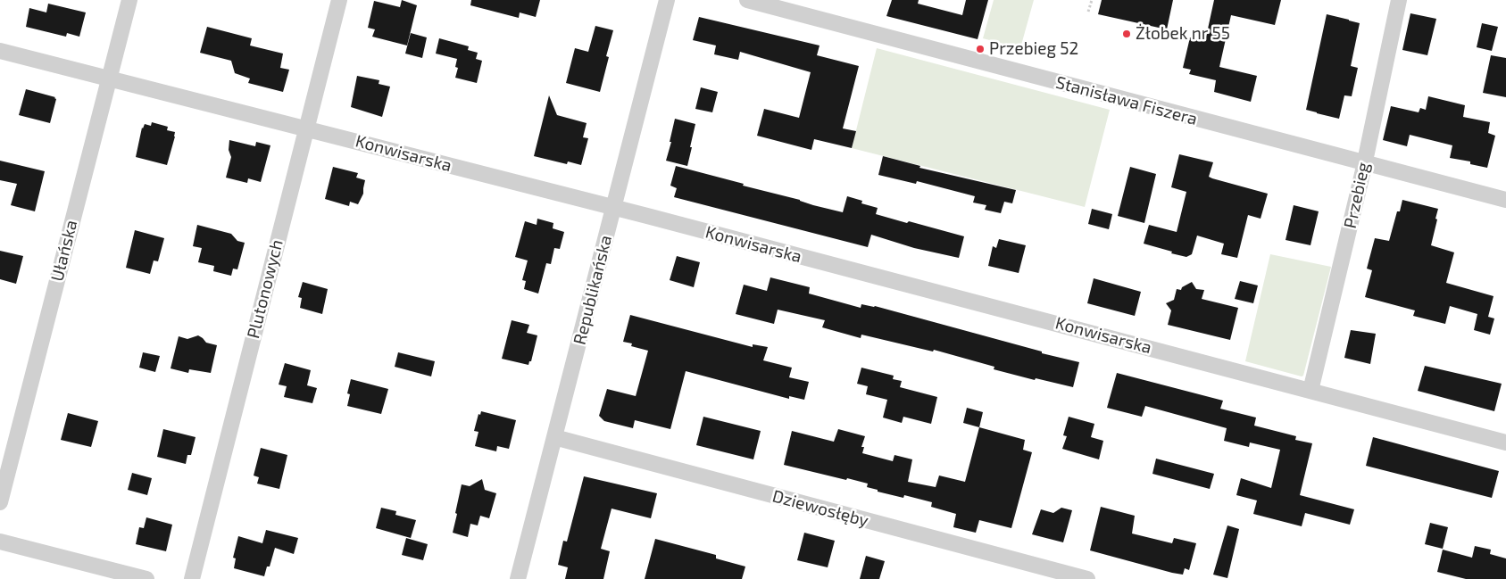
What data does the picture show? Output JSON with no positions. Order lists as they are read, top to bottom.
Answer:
{
  "streets": {
    "street": [
      "Stanisława Fiszera",
      "Konwisarska",
      "Przebieg",
      "Ułańska",
      "Plutonowych",
      "Republikańska",
      "Dziewosłęby"
    ]
  },
  "crossings": [
    ["Stanisława Fiszera", "Przebieg"],
    ["Konwisarska", "Przebieg"],
    ["Konwisarska", "Ułańska"],
    ["Konwisarska", "Plutonowych"],
    ["Konwisarska", "Republikańska"],
    ["Republikańska", "Dziewosłęby"]
  ],
  "places": ["Żłobek nr 55", "Przebieg 52"]
}
